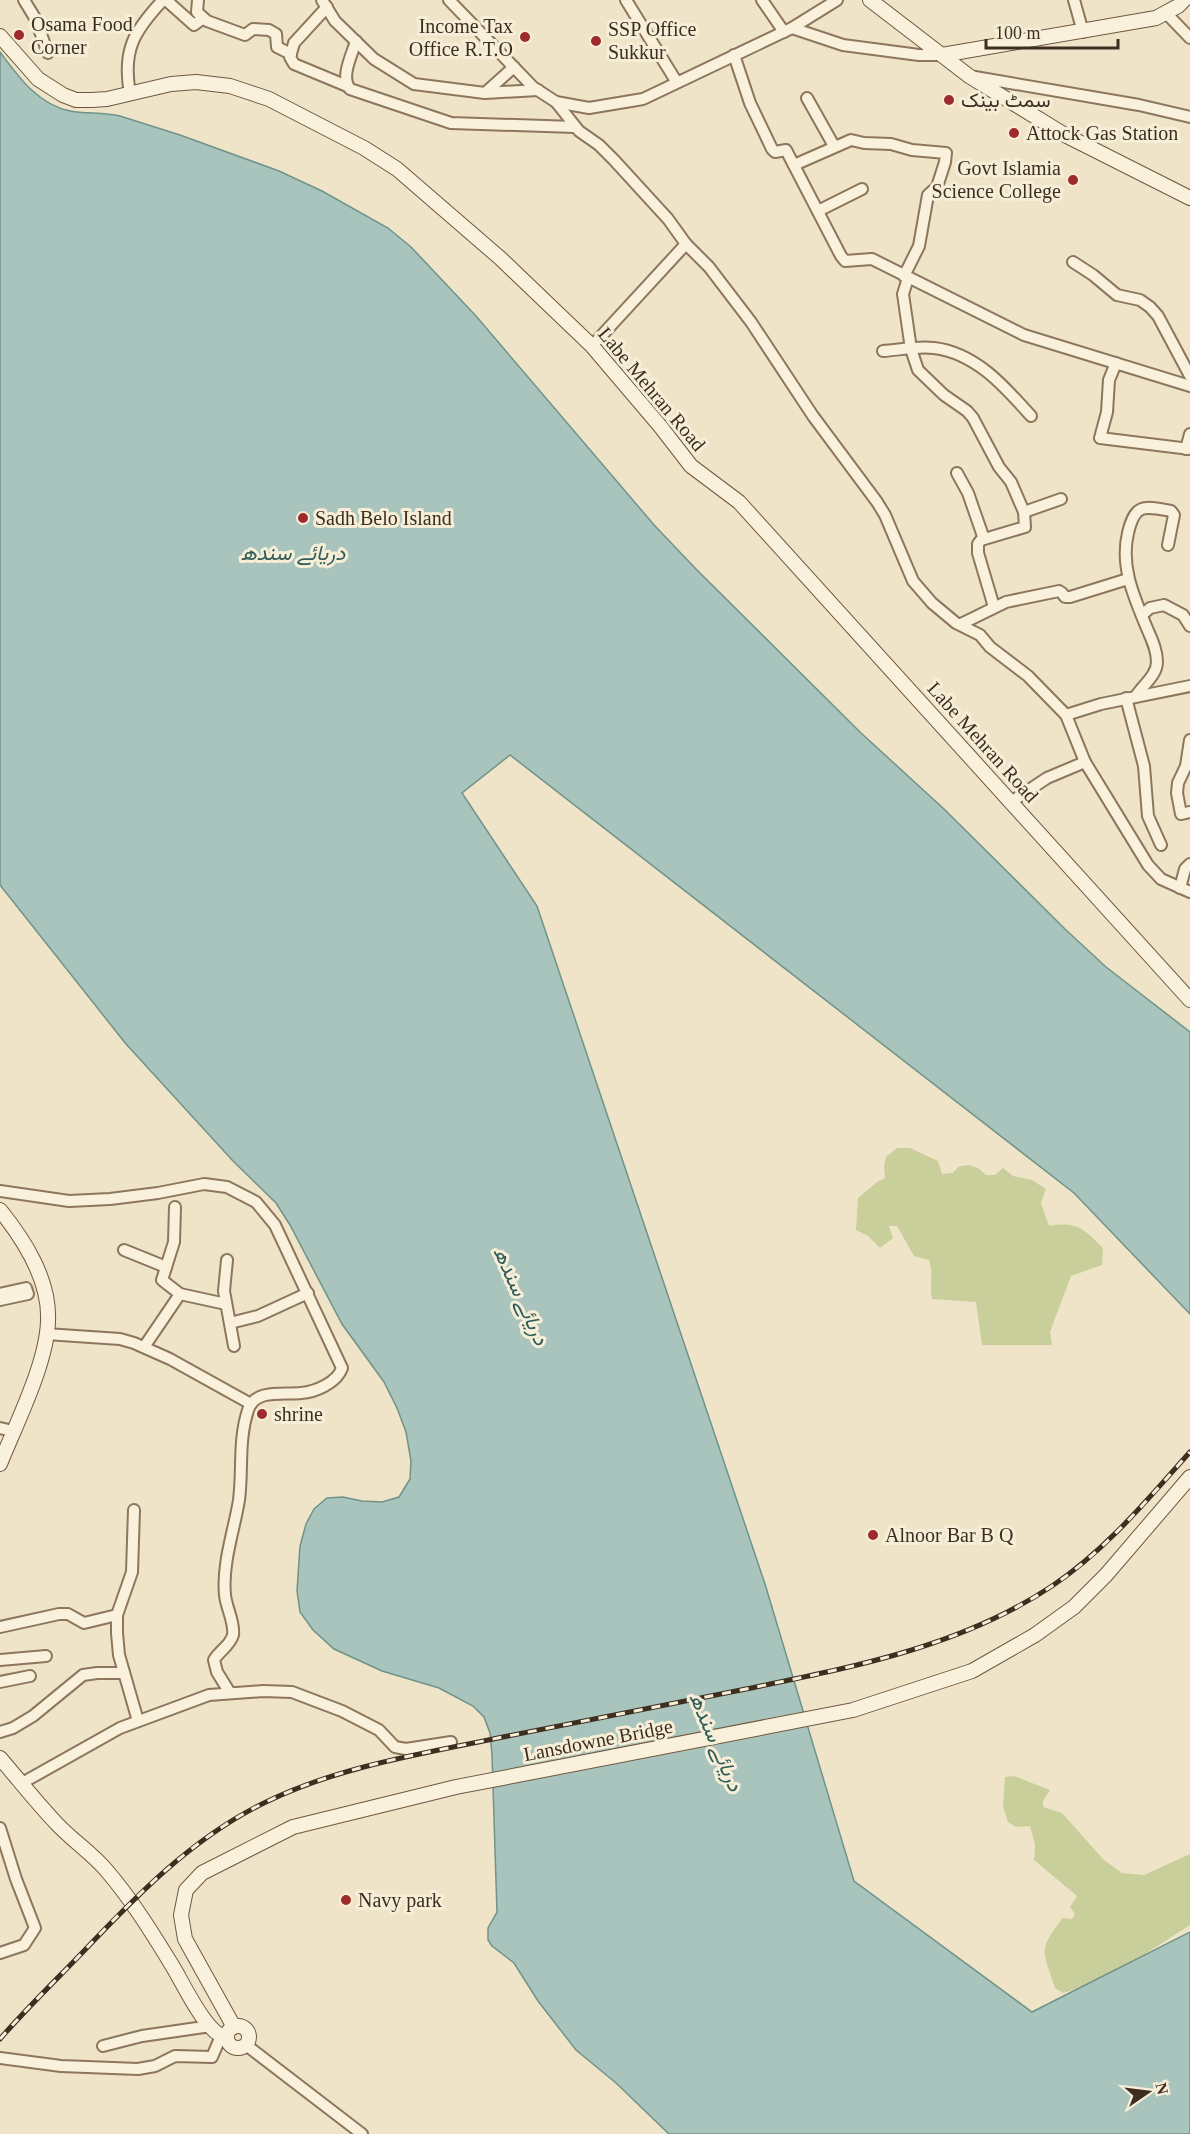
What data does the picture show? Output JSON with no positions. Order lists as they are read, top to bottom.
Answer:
{
  "streets": {
    "main road": ["Labe Mehran Road", "Lansdowne Bridge"]
  },
  "water": ["دریائے سندھ"],
  "places": [
    "Osama Food Corner",
    "Income Tax Office R.T.O",
    "SSP Office Sukkur",
    "سمٹ بینک",
    "Attock Gas Station",
    "Govt Islamia Science College",
    "Sadh Belo Island",
    "shrine",
    "Alnoor Bar B Q",
    "Navy park"
  ],
  "scale_bar": "100 m",
  "north": "right"
}
